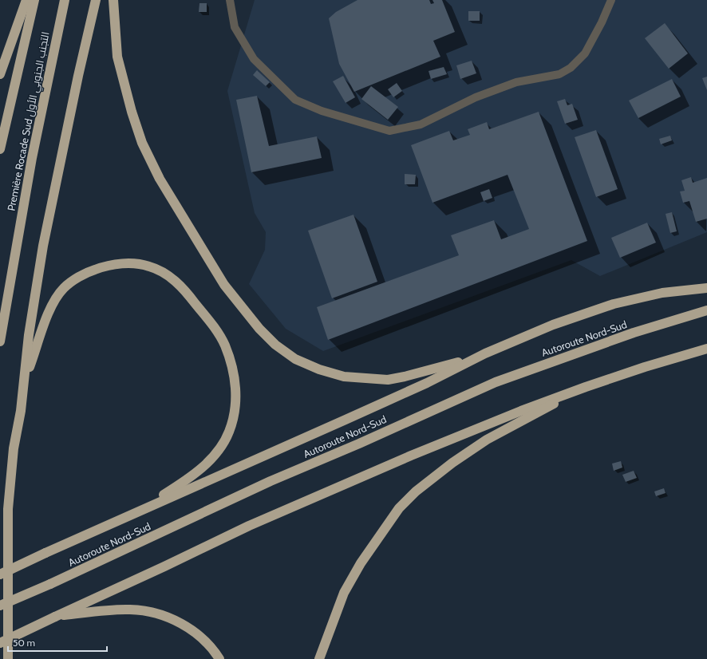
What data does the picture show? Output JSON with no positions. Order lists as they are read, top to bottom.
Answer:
{
  "streets": {
    "highway": ["Première Rocade Sud التجنب الجنوبي الأول", "Autoroute Nord-Sud"]
  },
  "scale_bar": "50 m"
}
